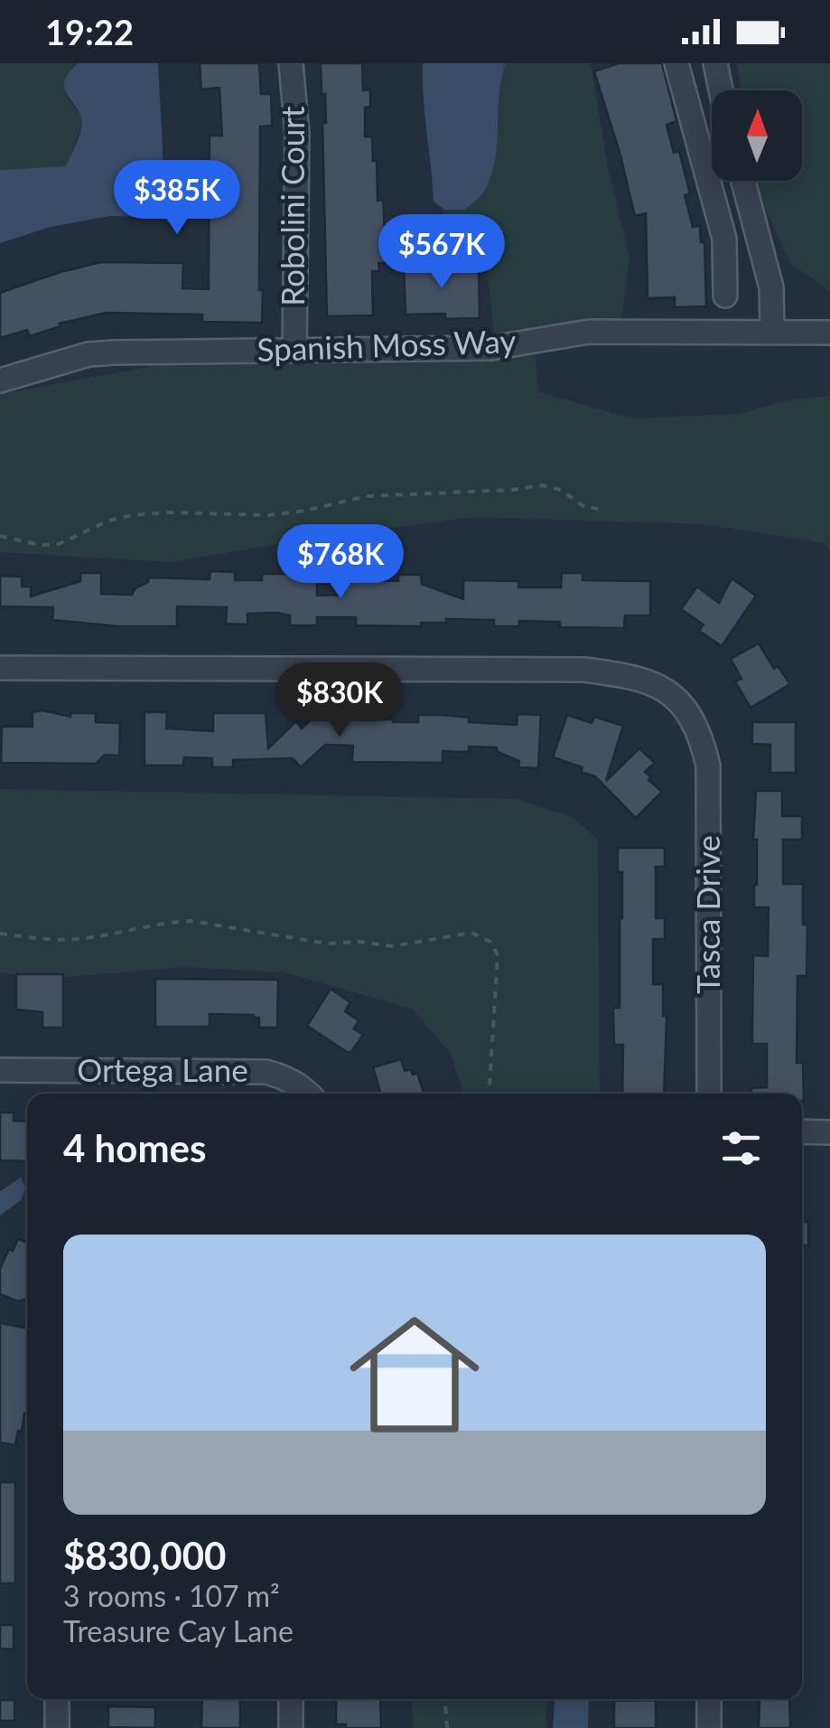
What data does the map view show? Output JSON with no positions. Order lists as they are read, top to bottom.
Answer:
{
  "streets": {
    "street": [
      "Robolini Court",
      "Spanish Moss Way",
      "Tasca Drive",
      "Ortega Lane"
    ]
  },
  "crossings": [
    ["Robolini Court", "Spanish Moss Way"]
  ],
  "north": "top",
  "page": {
    "status": "19:22",
    "price": [
      "$385K",
      "$567K",
      "$768K",
      "$830K"
    ],
    "heading": "4 homes",
    "list": [
      {
        "name": "$830,000",
        "note": "3 rooms · 107 m² · Treasure Cay Lane"
      }
    ]
  }
}
